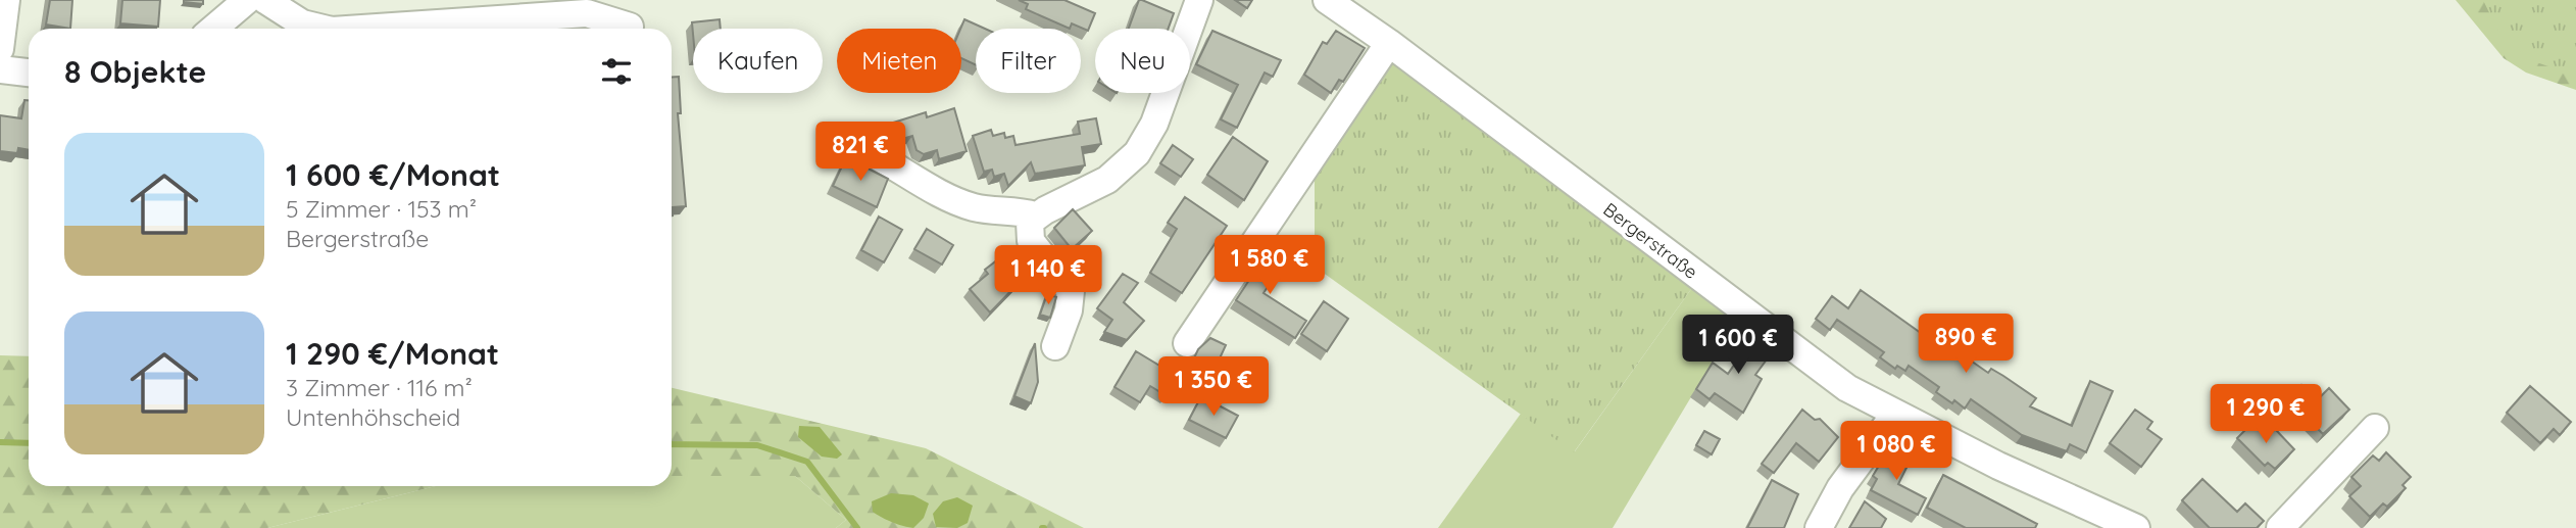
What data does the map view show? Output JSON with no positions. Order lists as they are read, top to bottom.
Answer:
{
  "streets": {
    "street": ["Bergerstraße"]
  },
  "page": {
    "chip": [
      "Kaufen",
      "Mieten",
      "Filter",
      "Neu"
    ],
    "heading": "8 Objekte",
    "list": [
      {
        "name": "1 600 €/Monat",
        "note": "5 Zimmer · 153 m² · Bergerstraße"
      },
      {
        "name": "1 290 €/Monat",
        "note": "3 Zimmer · 116 m² · Untenhöhscheid"
      }
    ],
    "price": [
      "821 €",
      "1 580 €",
      "1 140 €",
      "890 €",
      "1 600 €",
      "1 350 €",
      "1 290 €",
      "1 080 €"
    ]
  }
}
